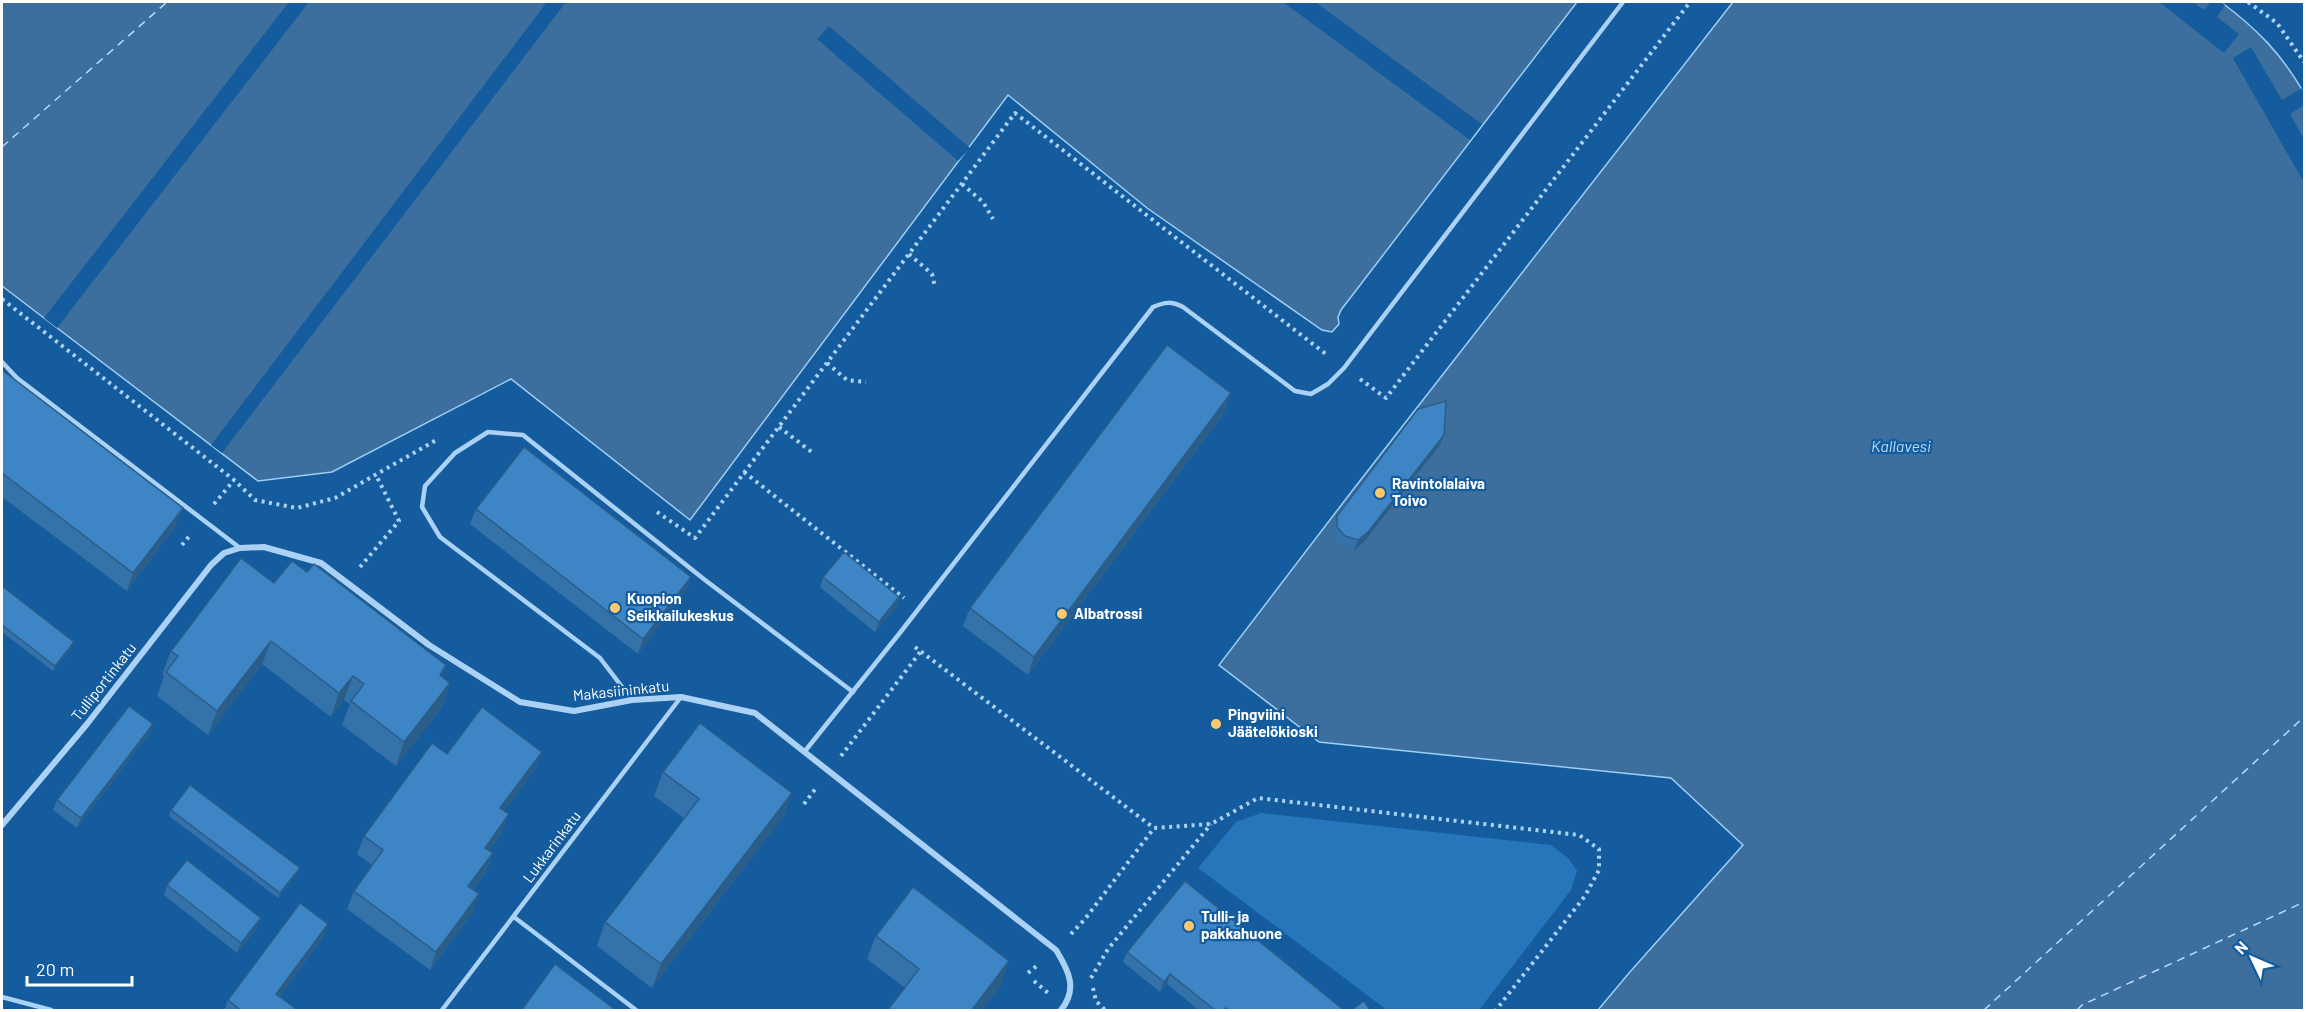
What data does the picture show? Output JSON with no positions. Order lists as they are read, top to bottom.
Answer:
{
  "streets": {
    "street": ["Tulliportinkatu", "Makasiininkatu"],
    "lane": ["Lukkarinkatu"]
  },
  "crossings": [
    ["Tulliportinkatu", "Makasiininkatu"],
    ["Makasiininkatu", "Lukkarinkatu"]
  ],
  "water": ["Kallavesi"],
  "places": [
    "Ravintolalaiva Toivo",
    "Kuopion Seikkailukeskus",
    "Albatrossi",
    "Pingviini Jäätelökioski",
    "Tulli- ja pakkahuone"
  ],
  "scale_bar": "20 m",
  "north": "top left"
}
